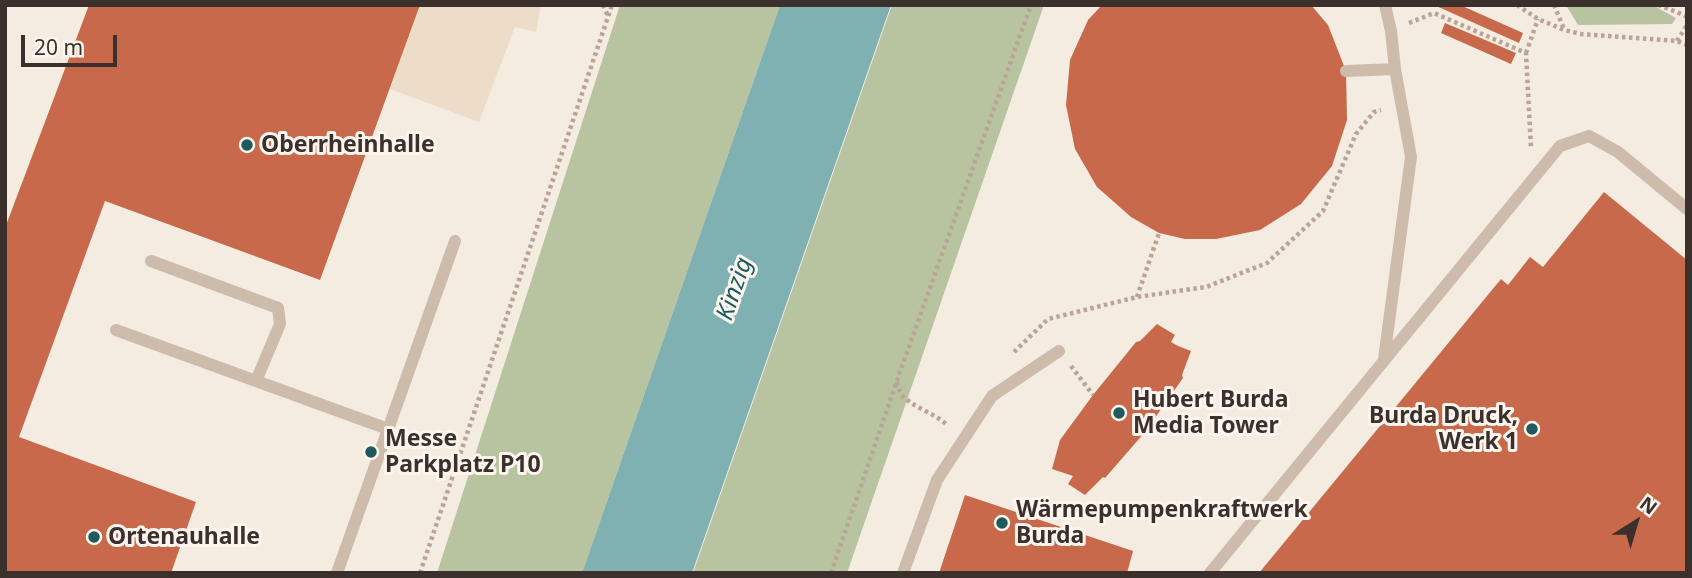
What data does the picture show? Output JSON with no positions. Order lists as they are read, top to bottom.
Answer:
{
  "water": ["Kinzig"],
  "places": [
    "Oberrheinhalle",
    "Hubert Burda Media Tower",
    "Burda Druck, Werk 1",
    "Messe Parkplatz P10",
    "Wärmepumpenkraftwerk Burda",
    "Ortenauhalle"
  ],
  "scale_bar": "20 m",
  "north": "top right"
}
